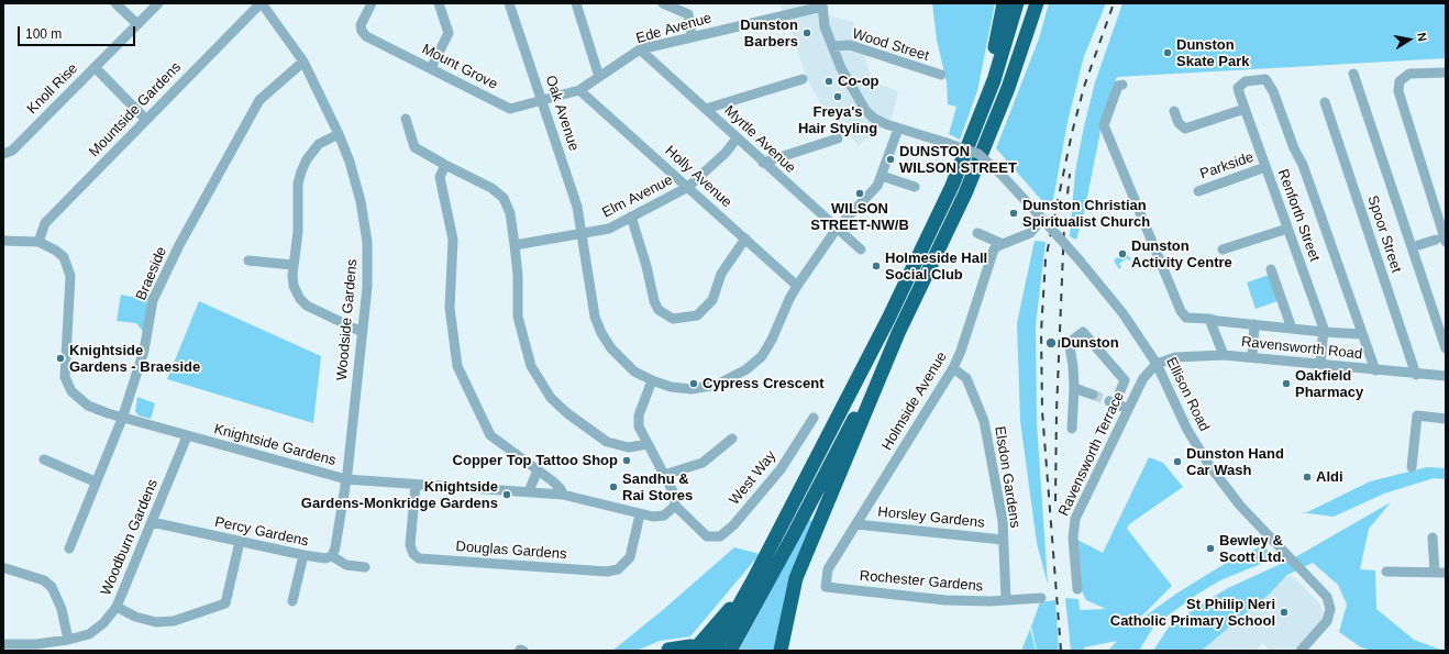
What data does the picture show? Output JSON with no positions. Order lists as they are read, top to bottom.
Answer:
{
  "streets": {
    "street": [
      "Ede Avenue",
      "Wood Street",
      "Mount Grove",
      "Knoll Rise",
      "Mountside Gardens",
      "Oak Avenue",
      "Myrtle Avenue",
      "Parkside",
      "Holly Avenue",
      "Elm Avenue",
      "Renforth Street",
      "Spoor Street",
      "Braeside",
      "Woodside Gardens",
      "Ravensworth Road",
      "Ellison Road",
      "Holmside Avenue",
      "Knightside Gardens",
      "Ravensworth Terrace",
      "Elsdon Gardens",
      "West Way",
      "Horsley Gardens",
      "Percy Gardens",
      "Woodburn Gardens",
      "Douglas Gardens",
      "Rochester Gardens"
    ]
  },
  "crossings": [
    ["Ede Avenue", "Mount Grove"],
    ["Ede Avenue", "Oak Avenue"],
    ["Ede Avenue", "Myrtle Avenue"],
    ["Ede Avenue", "Holly Avenue"],
    ["Mount Grove", "Oak Avenue"],
    ["Mountside Gardens", "Woodside Gardens"],
    ["Mountside Gardens", "Knightside Gardens"],
    ["Oak Avenue", "Elm Avenue"],
    ["Myrtle Avenue", "Elm Avenue"],
    ["Parkside", "Renforth Street"],
    ["Holly Avenue", "Elm Avenue"],
    ["Renforth Street", "Ravensworth Road"],
    ["Spoor Street", "Ravensworth Road"],
    ["Braeside", "Woodside Gardens"],
    ["Braeside", "Knightside Gardens"],
    ["Woodside Gardens", "Knightside Gardens"],
    ["Woodside Gardens", "Percy Gardens"],
    ["Ravensworth Road", "Ellison Road"],
    ["Ravensworth Road", "Ravensworth Terrace"],
    ["Ellison Road", "Ravensworth Terrace"],
    ["Holmside Avenue", "Elsdon Gardens"],
    ["Holmside Avenue", "Horsley Gardens"],
    ["Holmside Avenue", "Rochester Gardens"],
    ["Knightside Gardens", "West Way"],
    ["Knightside Gardens", "Woodburn Gardens"],
    ["Knightside Gardens", "Douglas Gardens"],
    ["Elsdon Gardens", "Horsley Gardens"],
    ["Elsdon Gardens", "Rochester Gardens"],
    ["Percy Gardens", "Woodburn Gardens"]
  ],
  "places": [
    "Dunston Barbers",
    "Dunston Skate Park",
    "Co-op",
    "Freya's Hair Styling",
    "DUNSTON WILSON STREET",
    "WILSON STREET-NW/B",
    "Dunston Christian Spiritualist Church",
    "Dunston Activity Centre",
    "Holmeside Hall Social Club",
    "Dunston",
    "Knightside Gardens - Braeside",
    "Cypress Crescent",
    "Oakfield Pharmacy",
    "Copper Top Tattoo Shop",
    "Dunston Hand Car Wash",
    "Aldi",
    "Sandhu & Rai Stores",
    "Knightside Gardens-Monkridge Gardens",
    "Bewley & Scott Ltd.",
    "St Philip Neri Catholic Primary School"
  ],
  "scale_bar": "100 m",
  "north": "right"
}
